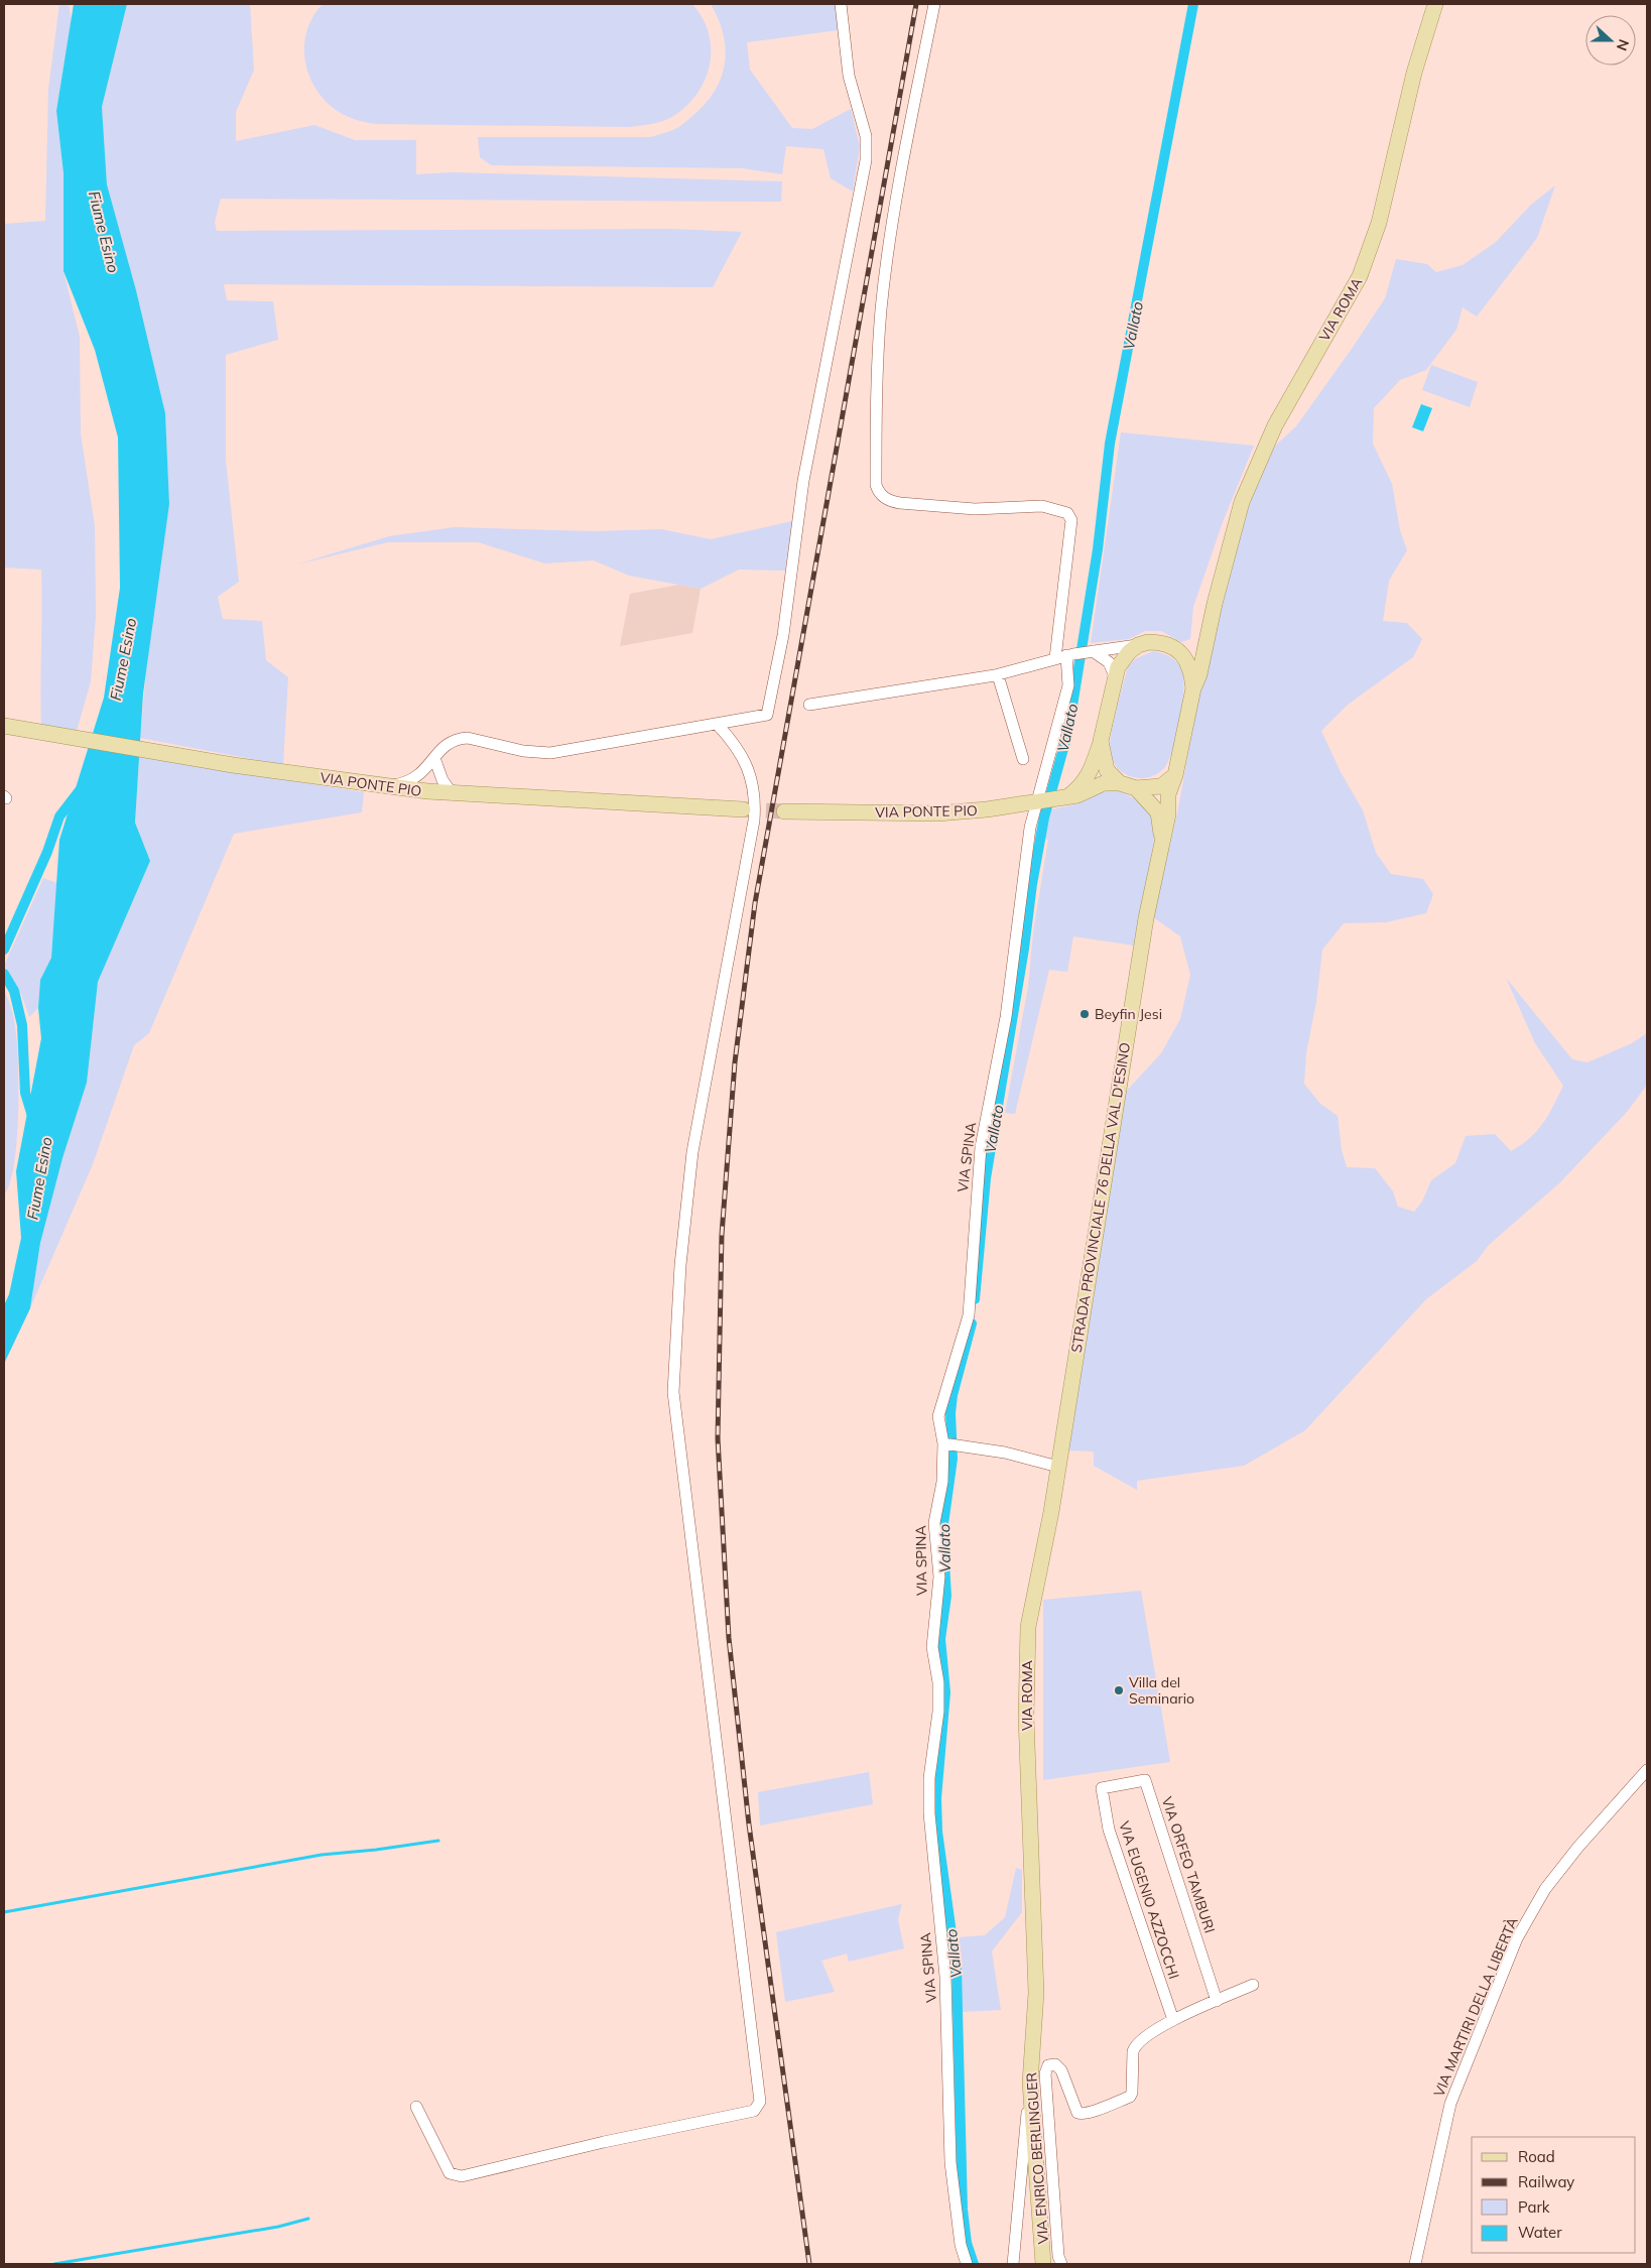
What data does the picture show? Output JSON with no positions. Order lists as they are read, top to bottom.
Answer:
{
  "streets": {
    "main road": [
      "VIA ROMA",
      "VIA PONTE PIO",
      "STRADA PROVINCIALE 76 DELLA VAL D'ESINO",
      "VIA ENRICO BERLINGUER"
    ],
    "street": [
      "VIA SPINA",
      "VIA ORFEO TAMBURI",
      "VIA EUGENIO AZZOCCHI",
      "VIA MARTIRI DELLA LIBERTÀ"
    ]
  },
  "crossings": [
    ["VIA ROMA", "STRADA PROVINCIALE 76 DELLA VAL D'ESINO"],
    ["VIA ROMA", "VIA ENRICO BERLINGUER"],
    ["VIA PONTE PIO", "VIA SPINA"],
    ["VIA PONTE PIO", "STRADA PROVINCIALE 76 DELLA VAL D'ESINO"],
    ["VIA ORFEO TAMBURI", "VIA EUGENIO AZZOCCHI"]
  ],
  "water": ["Fiume Esino", "Vallato"],
  "places": ["Beyfin Jesi", "Villa del Seminario"],
  "legend": [
    "Road",
    "Railway",
    "Park",
    "Water"
  ],
  "north": "right"
}
